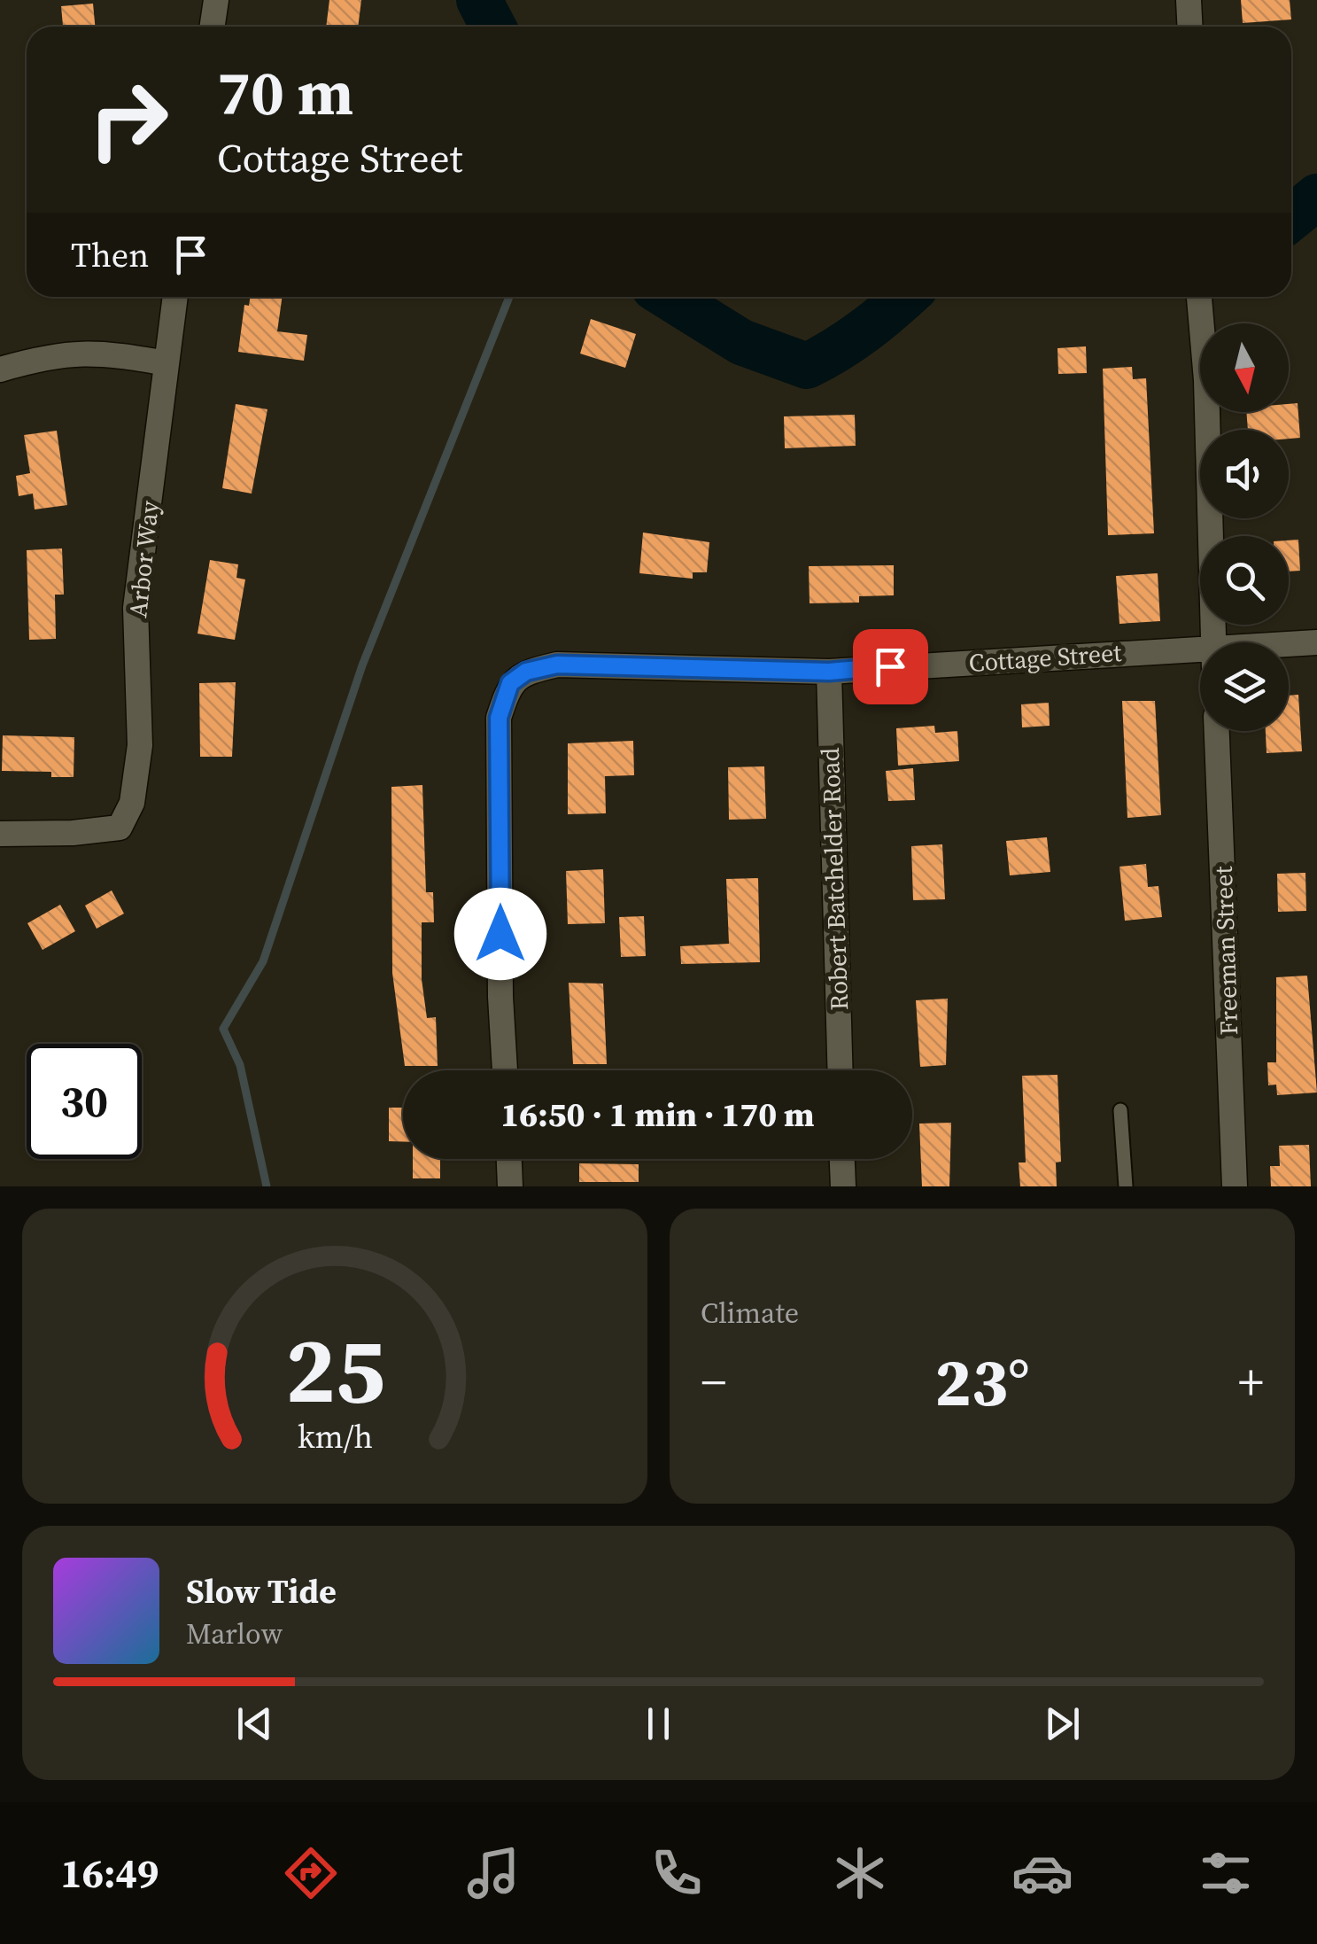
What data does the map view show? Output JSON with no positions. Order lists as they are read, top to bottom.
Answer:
{
  "streets": {
    "street": [
      "Arbor Way",
      "Cottage Street",
      "Robert Batchelder Road",
      "Freeman Street"
    ]
  },
  "crossings": [
    ["Cottage Street", "Robert Batchelder Road"]
  ],
  "north": "bottom",
  "page": {
    "turn": ["70 m", "Cottage Street"],
    "then": "Then",
    "limit": "30",
    "trip": "16:50 · 1 min · 170 m",
    "tile": "Climate",
    "heat": ["−", "23°", "+"],
    "song": ["Slow Tide", "Marlow"],
    "tabs": "16:49",
    "gauge": ["25", "km/h"]
  }
}
